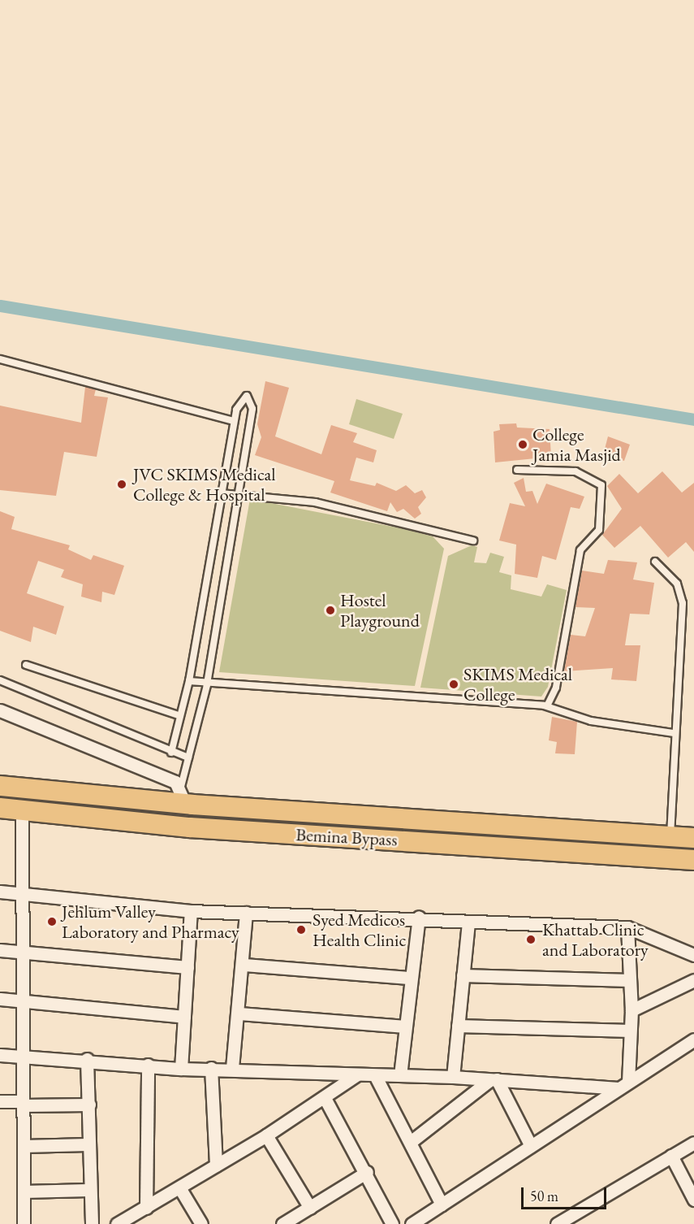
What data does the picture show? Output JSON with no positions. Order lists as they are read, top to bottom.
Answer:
{
  "streets": {
    "highway": ["Bemina Bypass"]
  },
  "places": [
    "College Jamia Masjid",
    "JVC SKIMS Medical College & Hospital",
    "Hostel Playground",
    "SKIMS Medical College",
    "Jehlum Valley Laboratory and Pharmacy",
    "Syed Medicos Health Clinic",
    "Khattab Clinic and Laboratory"
  ],
  "scale_bar": "50 m"
}
